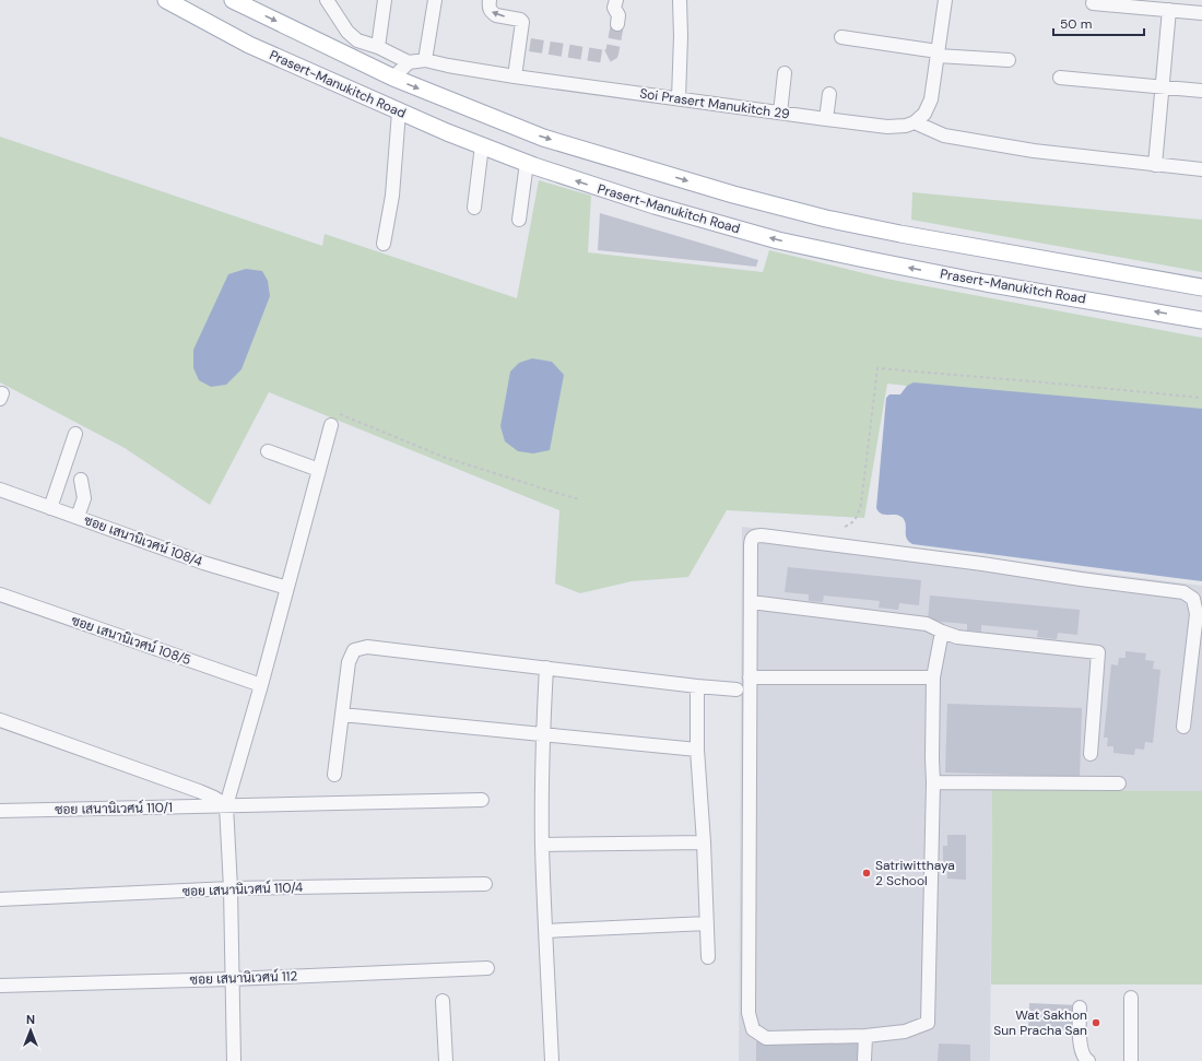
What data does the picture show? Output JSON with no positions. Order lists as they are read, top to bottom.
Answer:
{
  "streets": {
    "main road": ["Prasert-Manukitch Road"],
    "street": [
      "Soi Prasert Manukitch 29",
      "ซอย เสนานิเวศน์ 108/4",
      "ซอย เสนานิเวศน์ 108/5",
      "ซอย เสนานิเวศน์ 110/1",
      "ซอย เสนานิเวศน์ 110/4",
      "ซอย เสนานิเวศน์ 112"
    ]
  },
  "places": ["Satriwitthaya 2 School", "Wat Sakhon Sun Pracha San"],
  "scale_bar": "50 m",
  "north": "top"
}
